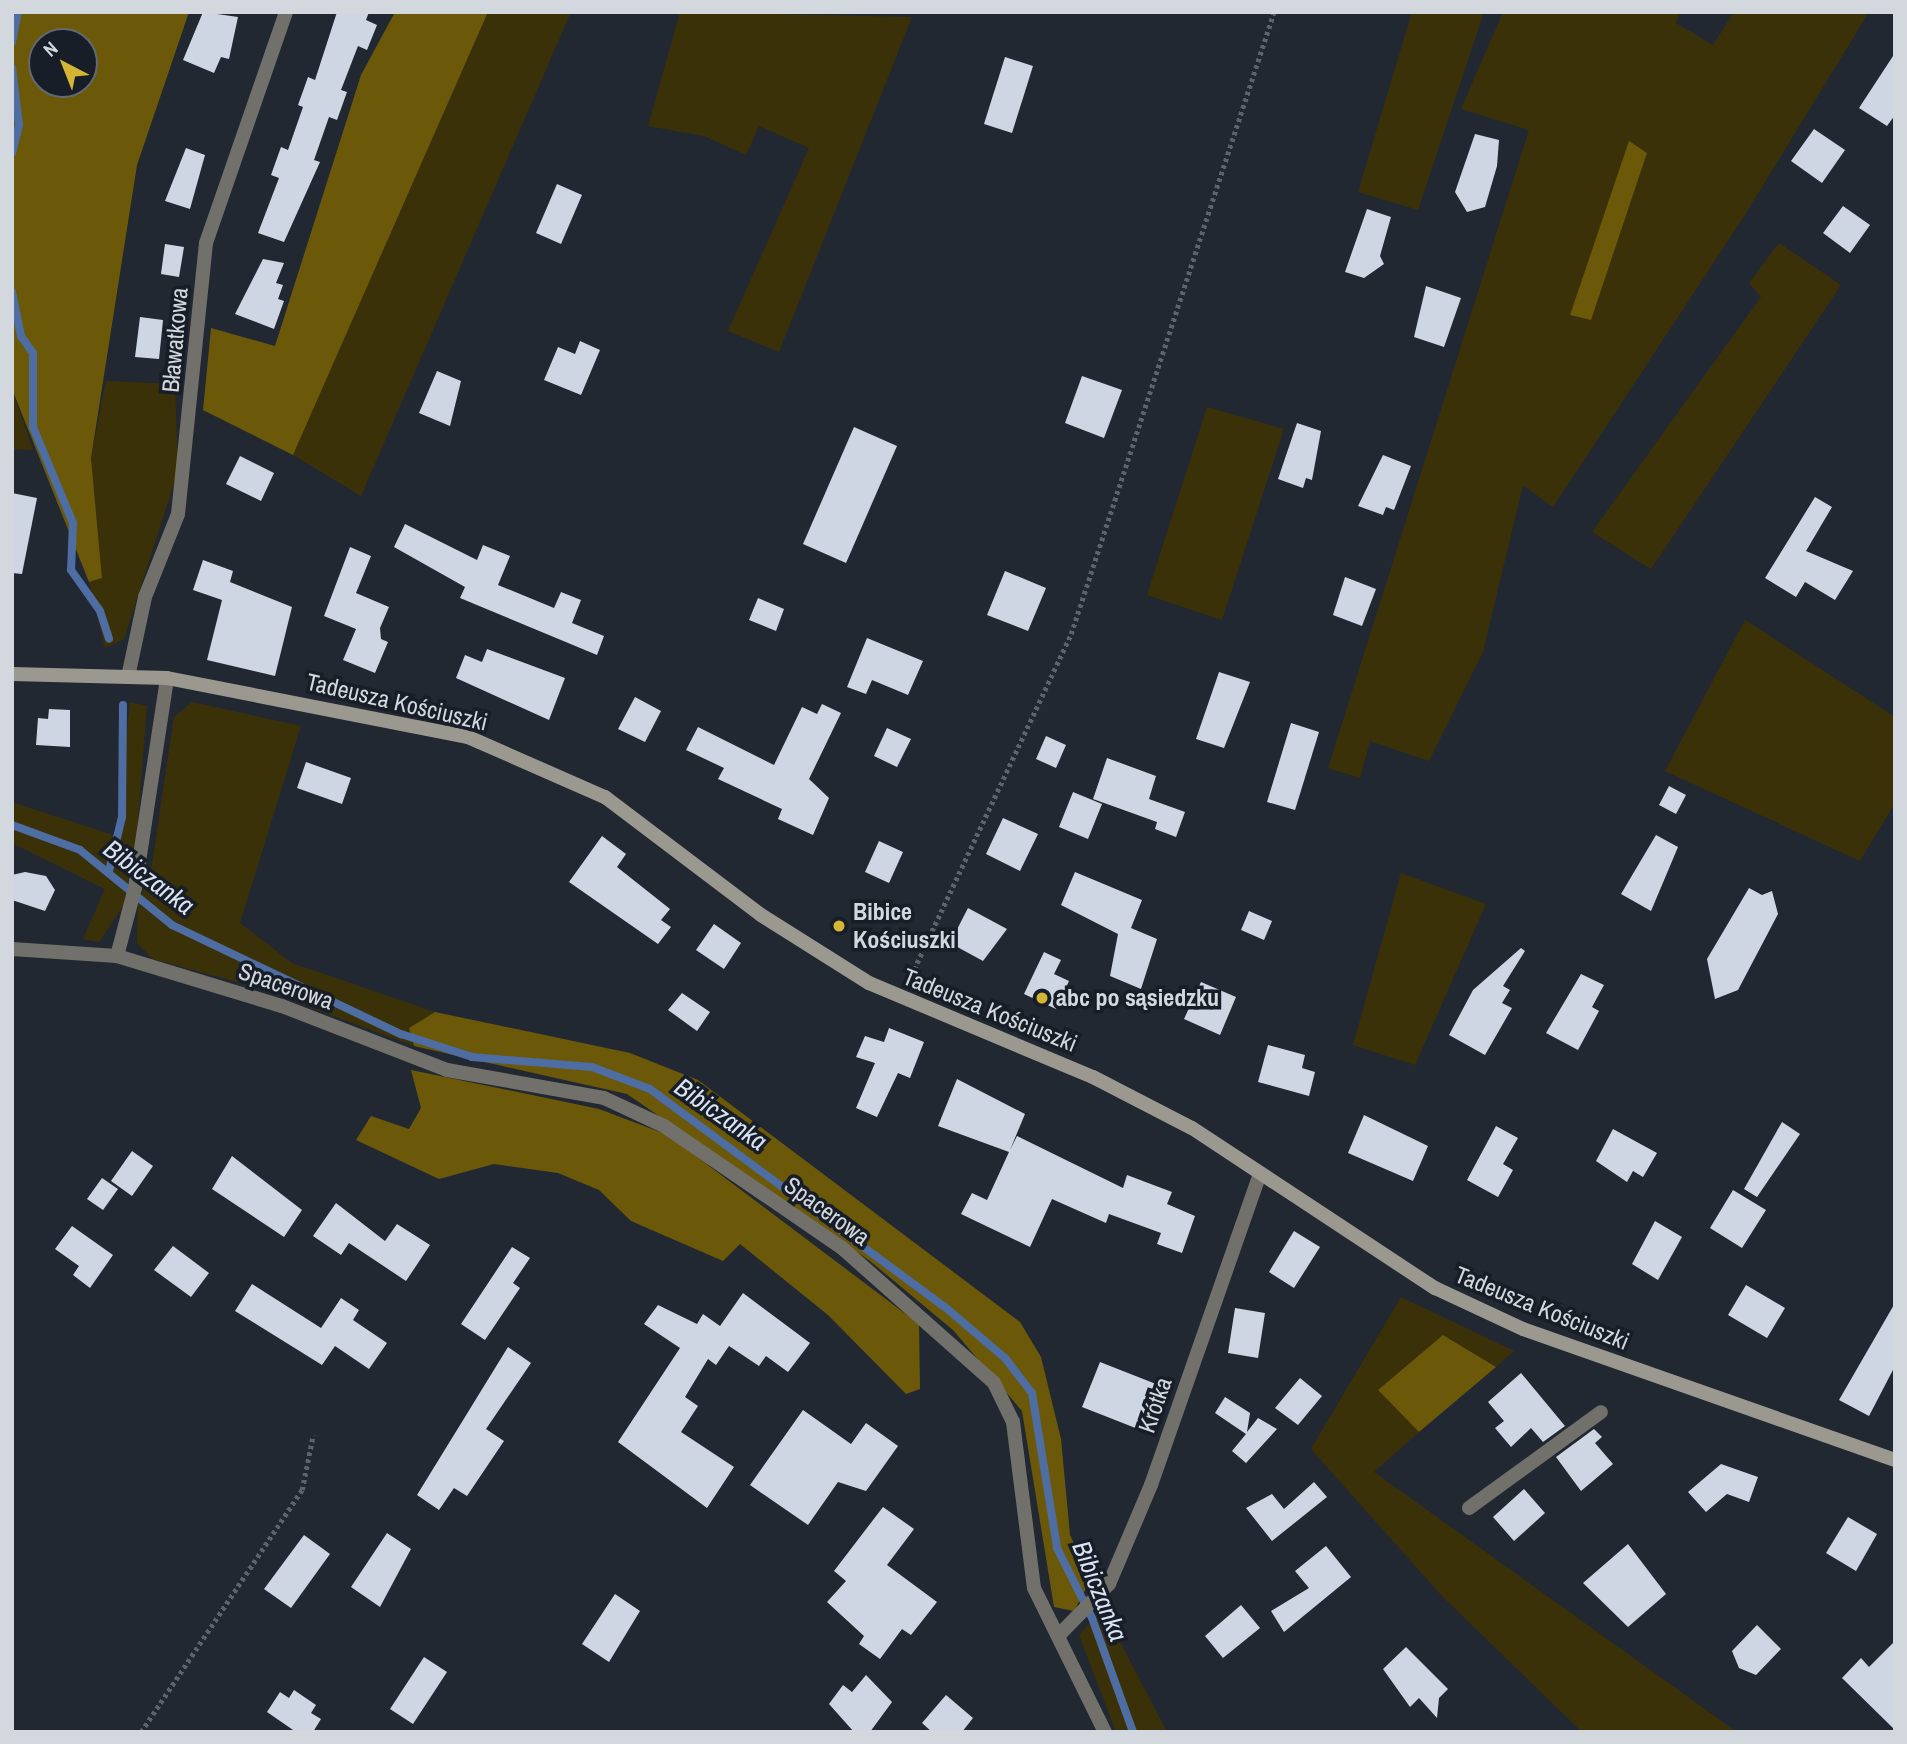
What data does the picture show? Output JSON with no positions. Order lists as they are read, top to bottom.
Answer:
{
  "streets": {
    "street": [
      "Bławatkowa",
      "Tadeusza Kościuszki",
      "Spacerowa",
      "Krótka"
    ]
  },
  "crossings": [
    ["Bławatkowa", "Tadeusza Kościuszki"],
    ["Tadeusza Kościuszki", "Krótka"],
    ["Spacerowa", "Krótka"]
  ],
  "water": ["Bibiczanka"],
  "places": ["Bibice Kościuszki", "abc po sąsiedzku"],
  "north": "top left"
}
